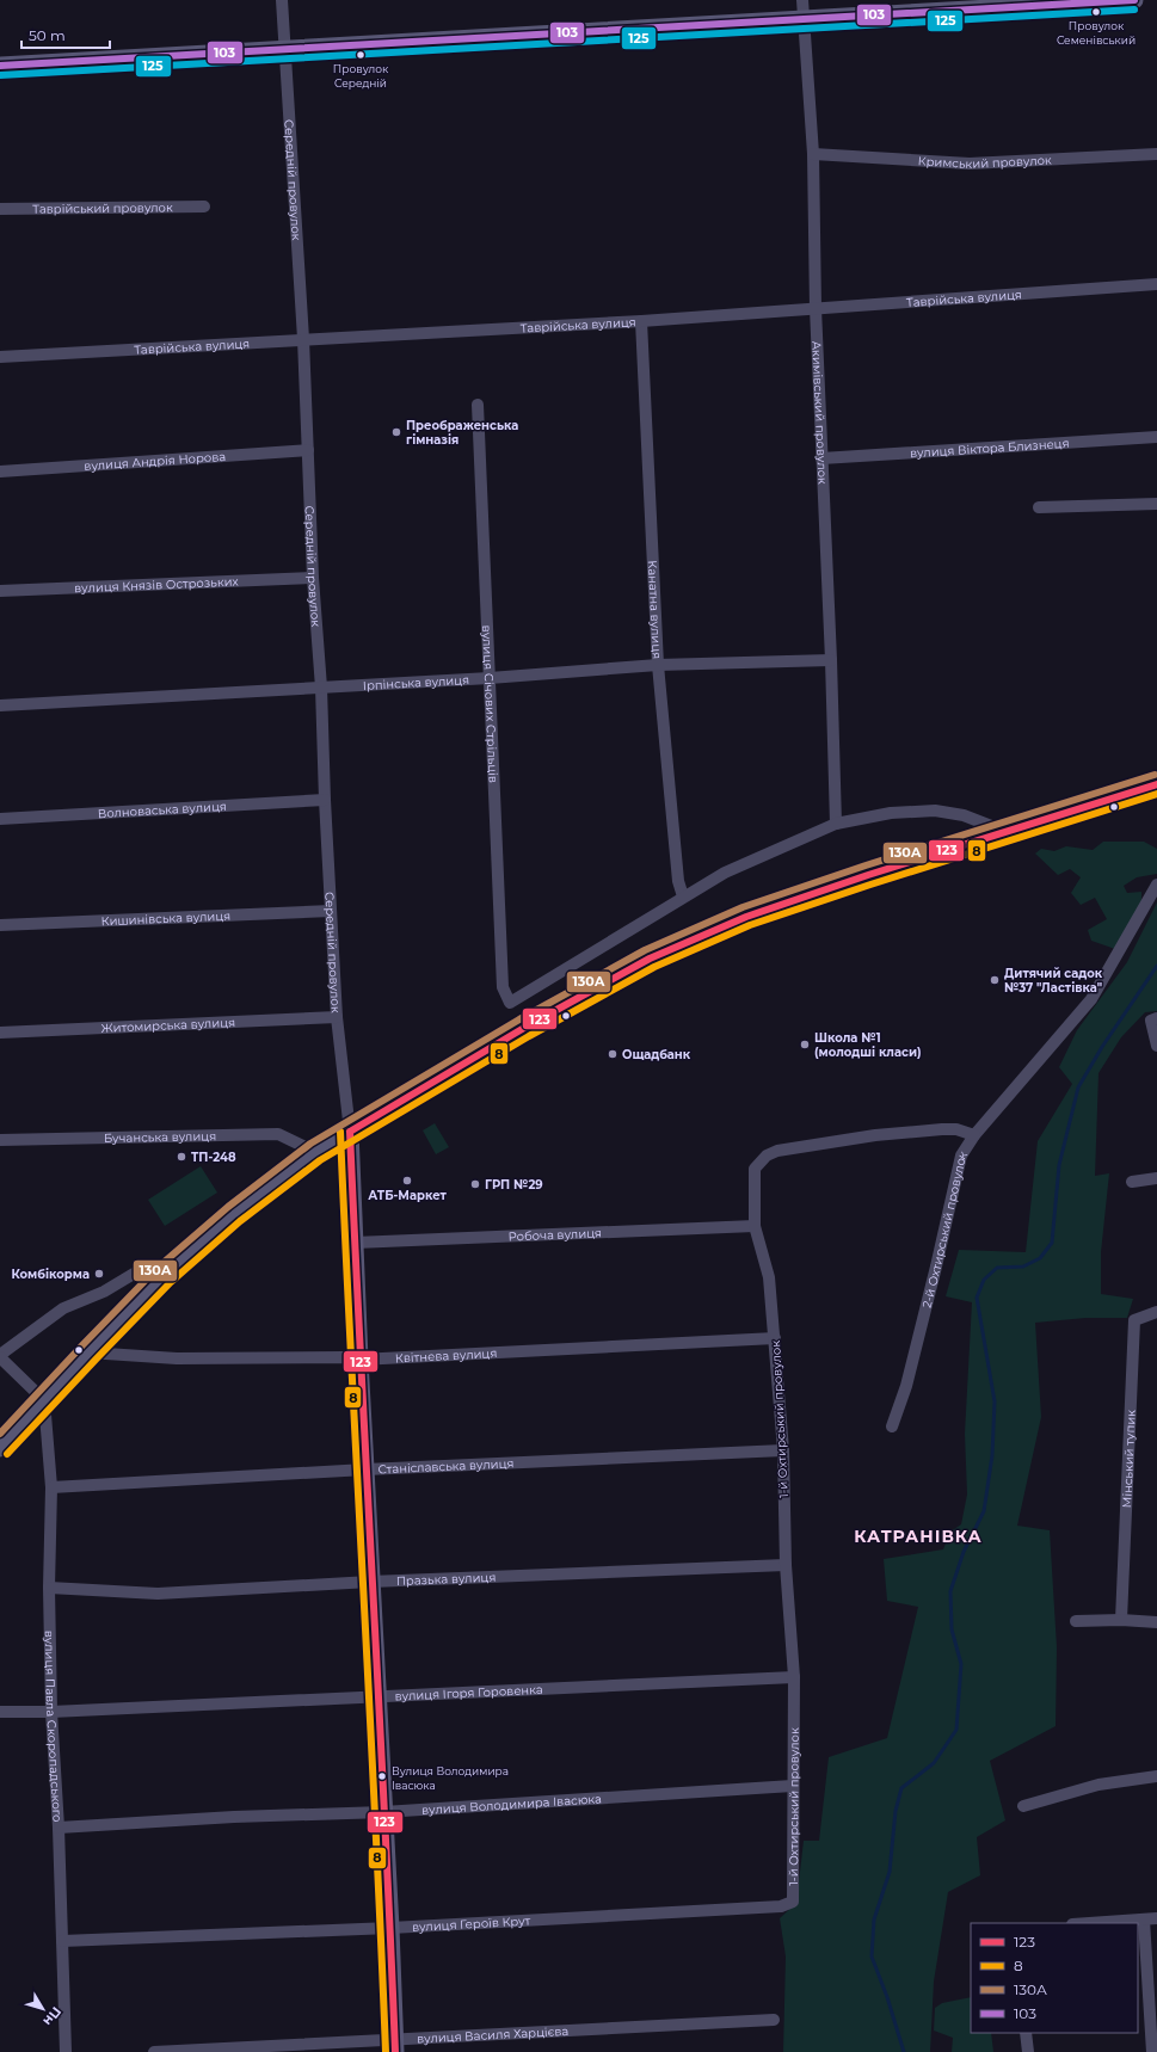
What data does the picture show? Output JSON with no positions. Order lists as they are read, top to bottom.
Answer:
{
  "streets": {
    "street": [
      "Кримський провулок",
      "Середній провулок",
      "Таврійський провулок",
      "Таврійська вулиця",
      "Акимівський провулок",
      "вулиця Віктора Близнеця",
      "вулиця Андрія Норова",
      "вулиця Князів Острозьких",
      "Канатна вулиця",
      "Ірпінська вулиця",
      "вулиця Січових Стрільців",
      "Волноваська вулиця",
      "Кишинівська вулиця",
      "Житомирська вулиця",
      "Бучанська вулиця",
      "2-й Охтирський провулок",
      "Робоча вулиця",
      "Квітнева вулиця",
      "1-й Охтирський провулок",
      "Мінський тупик",
      "Станіславська вулиця",
      "Празька вулиця",
      "вулиця Ігоря Горовенка",
      "вулиця Павла Скоропадського",
      "вулиця Володимира Івасюка",
      "вулиця Героїв Крут",
      "вулиця Василя Харцієва"
    ]
  },
  "crossings": [
    ["Кримський провулок", "Акимівський провулок"],
    ["Середній провулок", "Таврійська вулиця"],
    ["Середній провулок", "вулиця Андрія Норова"],
    ["Середній провулок", "вулиця Князів Острозьких"],
    ["Середній провулок", "Ірпінська вулиця"],
    ["Середній провулок", "Волноваська вулиця"],
    ["Середній провулок", "Кишинівська вулиця"],
    ["Середній провулок", "Житомирська вулиця"],
    ["Таврійська вулиця", "Акимівський провулок"],
    ["Таврійська вулиця", "Канатна вулиця"],
    ["Акимівський провулок", "вулиця Віктора Близнеця"],
    ["Акимівський провулок", "Ірпінська вулиця"],
    ["Канатна вулиця", "Ірпінська вулиця"],
    ["Канатна вулиця", "вулиця Січових Стрільців"],
    ["Ірпінська вулиця", "вулиця Січових Стрільців"],
    ["2-й Охтирський провулок", "1-й Охтирський провулок"],
    ["Робоча вулиця", "1-й Охтирський провулок"],
    ["Квітнева вулиця", "1-й Охтирський провулок"],
    ["1-й Охтирський провулок", "Станіславська вулиця"],
    ["1-й Охтирський провулок", "Празька вулиця"],
    ["1-й Охтирський провулок", "вулиця Ігоря Горовенка"],
    ["1-й Охтирський провулок", "вулиця Володимира Івасюка"],
    ["1-й Охтирський провулок", "вулиця Героїв Крут"],
    ["Станіславська вулиця", "вулиця Павла Скоропадського"],
    ["Празька вулиця", "вулиця Павла Скоропадського"],
    ["вулиця Ігоря Горовенка", "вулиця Павла Скоропадського"],
    ["вулиця Павла Скоропадського", "вулиця Володимира Івасюка"],
    ["вулиця Павла Скоропадського", "вулиця Героїв Крут"]
  ],
  "districts": ["КАТРАНІВКА"],
  "places": [
    "Провулок Семенівський",
    "Провулок Середній",
    "Преображенська гімназія",
    "Дитячий садок №37 \"Ластівка\"",
    "Школа №1 (молодші класи)",
    "Ощадбанк",
    "ТП-248",
    "АТБ-Маркет",
    "ГРП №29",
    "Комбікорма",
    "Вулиця Володимира Івасюка"
  ],
  "lines": [
    "transit line 103",
    "transit line 125",
    "transit line 130А",
    "transit line 123",
    "transit line 8"
  ],
  "legend": [
    "123",
    "8",
    "130А",
    "103"
  ],
  "scale_bar": "50 m",
  "north": "bottom right"
}
